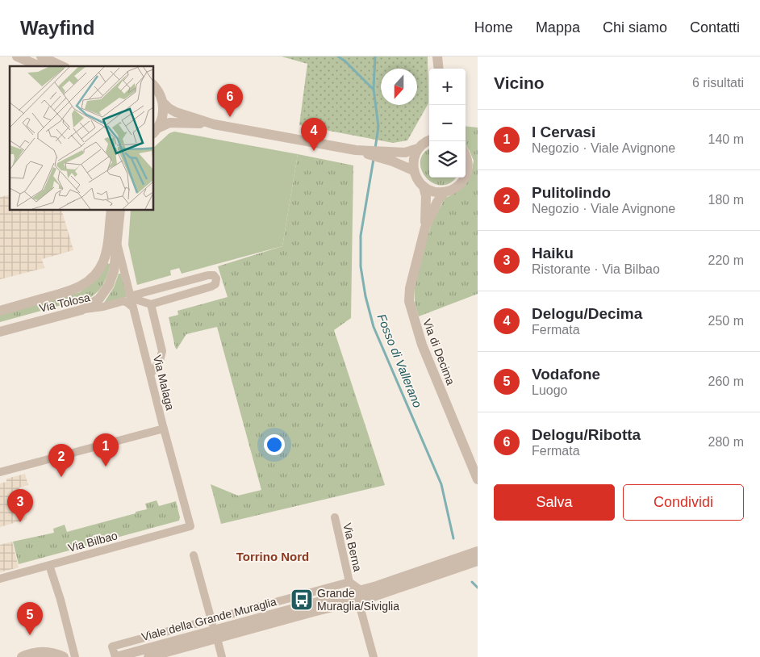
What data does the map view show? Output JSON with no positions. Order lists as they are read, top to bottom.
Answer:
{
  "streets": {
    "street": [
      "Via Tolosa",
      "Via di Decima",
      "Via Malaga",
      "Via Bilbao",
      "Via Berna",
      "Viale della Grande Muraglia"
    ]
  },
  "crossings": [
    ["Via Tolosa", "Via Malaga"],
    ["Via Malaga", "Via Bilbao"]
  ],
  "districts": ["Torrino Nord"],
  "water": ["Fosso di Vallerano"],
  "places": {
    "bus stop": ["Grande Muraglia/Siviglia"]
  },
  "north": "bottom",
  "page": {
    "header": "Wayfind",
    "nav": [
      "Home",
      "Mappa",
      "Chi siamo",
      "Contatti"
    ],
    "heading": ["Vicino", "6 risultati"],
    "map_buttons": ["+", "−"],
    "pins": [
      "6",
      "4",
      "1",
      "2",
      "3",
      "5"
    ],
    "list": [
      {
        "mark": "1",
        "name": "I Cervasi",
        "note": "Negozio · Viale Avignone",
        "value": "140 m"
      },
      {
        "mark": "2",
        "name": "Pulitolindo",
        "note": "Negozio · Viale Avignone",
        "value": "180 m"
      },
      {
        "mark": "3",
        "name": "Haiku",
        "note": "Ristorante · Via Bilbao",
        "value": "220 m"
      },
      {
        "mark": "4",
        "name": "Delogu/Decima",
        "note": "Fermata",
        "value": "250 m"
      },
      {
        "mark": "5",
        "name": "Vodafone",
        "note": "Luogo",
        "value": "260 m"
      },
      {
        "mark": "6",
        "name": "Delogu/Ribotta",
        "note": "Fermata",
        "value": "280 m"
      }
    ],
    "buttons": ["Salva", "Condividi"]
  }
}
